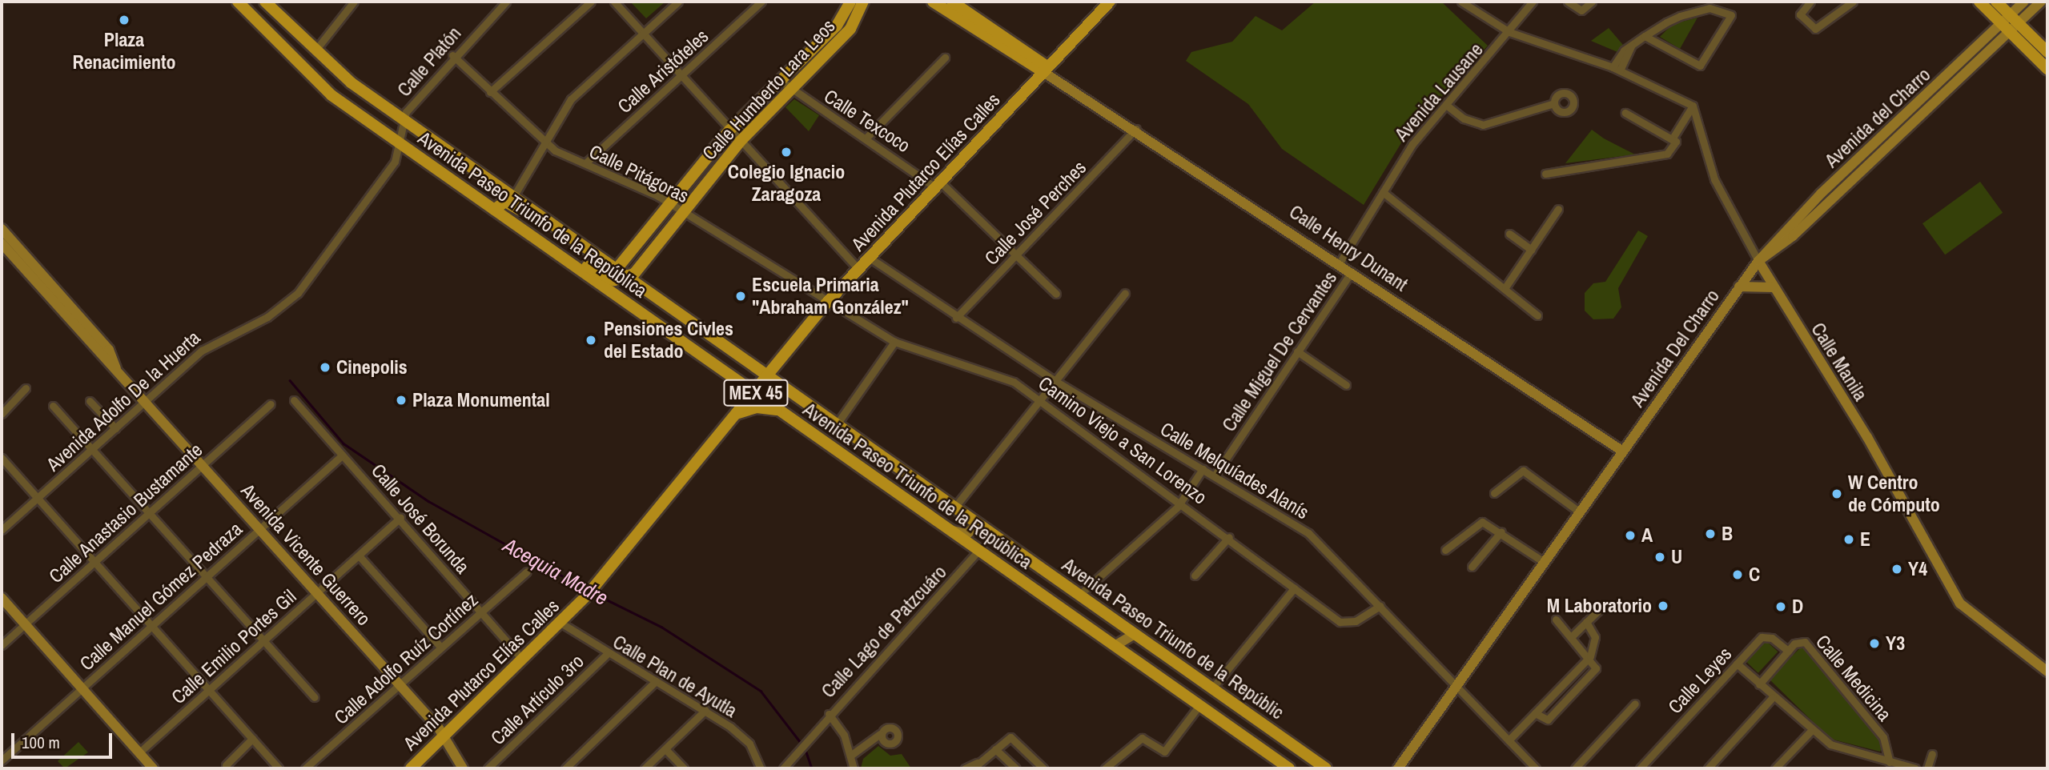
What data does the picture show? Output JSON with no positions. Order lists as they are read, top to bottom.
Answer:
{
  "streets": {
    "main road": [
      "Calle Humberto Lara Leos",
      "Avenida Plutarco Elías Calles",
      "Avenida Paseo Triunfo de la República",
      "Calle Henry Dunant",
      "MEX 45",
      "Avenida Paseo Triunfo de la Repúblic"
    ],
    "street": [
      "Calle Platón",
      "Calle Aristóteles",
      "Avenida Lausane",
      "Avenida del Charro",
      "Calle Texcoco",
      "Calle Pitágoras",
      "Calle José Perches",
      "Avenida Del Charro",
      "Calle Miguel De Cervantes",
      "Calle Manila",
      "Avenida Adolfo De la Huerta",
      "Camino Viejo a San Lorenzo",
      "Calle Melquíades Alanís",
      "Calle Anastasio Bustamante",
      "Calle José Borunda",
      "Avenida Vicente Guerrero",
      "Calle Manuel Gómez Pedraza",
      "Calle Lago de Patzcuáro",
      "Calle Emilio Portes Gil",
      "Calle Adolfo Ruíz Cortínez",
      "Calle Plan de Ayutla",
      "Calle Medicina",
      "Calle Leyes",
      "Calle Artículo 3ro"
    ]
  },
  "crossings": [
    ["Calle Platón", "Calle Pitágoras"],
    ["Calle Platón", "Avenida Adolfo De la Huerta"],
    ["Calle Platón", "Avenida Paseo Triunfo de la Repúblic"],
    ["Calle Aristóteles", "Calle Pitágoras"],
    ["Calle Humberto Lara Leos", "Calle Texcoco"],
    ["Calle Humberto Lara Leos", "Calle Pitágoras"],
    ["Calle Humberto Lara Leos", "Avenida Paseo Triunfo de la Repúblic"],
    ["Avenida Lausane", "Calle Henry Dunant"],
    ["Avenida del Charro", "Avenida Del Charro"],
    ["Avenida del Charro", "Calle Manila"],
    ["Calle Texcoco", "Avenida Plutarco Elías Calles"],
    ["Calle Texcoco", "Calle José Perches"],
    ["Avenida Plutarco Elías Calles", "Calle Pitágoras"],
    ["Avenida Plutarco Elías Calles", "Avenida Paseo Triunfo de la República"],
    ["Avenida Plutarco Elías Calles", "Calle Henry Dunant"],
    ["Avenida Plutarco Elías Calles", "Camino Viejo a San Lorenzo"],
    ["Avenida Plutarco Elías Calles", "Calle Melquíades Alanís"],
    ["Avenida Plutarco Elías Calles", "Calle José Borunda"],
    ["Avenida Plutarco Elías Calles", "Avenida Vicente Guerrero"],
    ["Avenida Plutarco Elías Calles", "Avenida Paseo Triunfo de la Repúblic"],
    ["Avenida Plutarco Elías Calles", "Calle Plan de Ayutla"],
    ["Calle Pitágoras", "Camino Viejo a San Lorenzo"],
    ["Calle José Perches", "Calle Henry Dunant"],
    ["Calle José Perches", "Calle Melquíades Alanís"],
    ["Avenida Paseo Triunfo de la República", "Avenida Adolfo De la Huerta"],
    ["Avenida Paseo Triunfo de la República", "Calle Lago de Patzcuáro"],
    ["Calle Henry Dunant", "Avenida Del Charro"],
    ["Calle Henry Dunant", "Calle Miguel De Cervantes"],
    ["Avenida Del Charro", "Calle Manila"],
    ["Avenida Del Charro", "Calle Melquíades Alanís"],
    ["Calle Miguel De Cervantes", "Calle Melquíades Alanís"],
    ["MEX 45", "Avenida Paseo Triunfo de la Repúblic"],
    ["Avenida Adolfo De la Huerta", "Avenida Vicente Guerrero"],
    ["Avenida Adolfo De la Huerta", "Avenida Paseo Triunfo de la Repúblic"],
    ["Camino Viejo a San Lorenzo", "Calle Melquíades Alanís"],
    ["Calle Anastasio Bustamante", "Avenida Vicente Guerrero"],
    ["Calle José Borunda", "Calle Manuel Gómez Pedraza"],
    ["Calle José Borunda", "Calle Emilio Portes Gil"],
    ["Calle José Borunda", "Calle Adolfo Ruíz Cortínez"],
    ["Avenida Vicente Guerrero", "Calle Manuel Gómez Pedraza"],
    ["Avenida Vicente Guerrero", "Calle Emilio Portes Gil"],
    ["Avenida Vicente Guerrero", "Calle Adolfo Ruíz Cortínez"],
    ["Calle Plan de Ayutla", "Calle Artículo 3ro"],
    ["Calle Medicina", "Calle Leyes"]
  ],
  "water": ["Acequia Madre"],
  "places": [
    "Plaza Renacimiento",
    "Colegio Ignacio Zaragoza",
    "Escuela Primaria \"Abraham González\"",
    "Pensiones Civles del Estado",
    "Cinepolis",
    "Plaza Monumental",
    "W Centro de Cómputo",
    "B",
    "A",
    "E",
    "U",
    "Y4",
    "C",
    "M Laboratorio",
    "D",
    "Y3"
  ],
  "scale_bar": "100 m"
}
